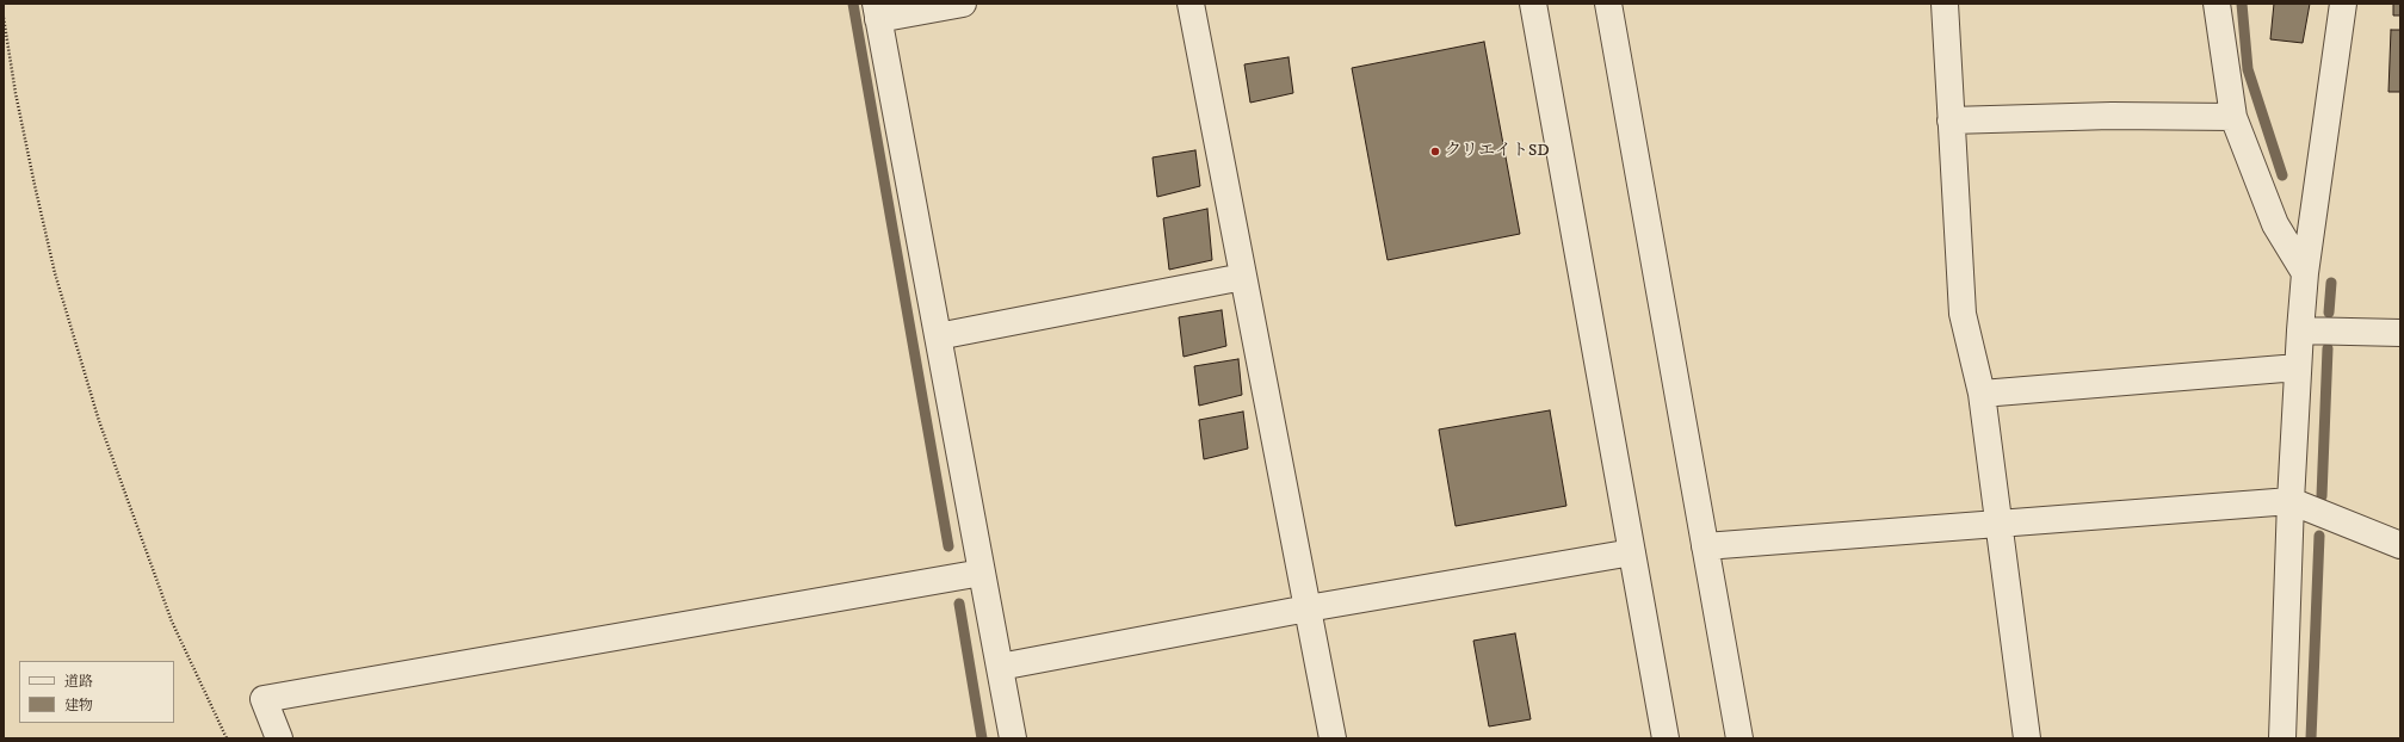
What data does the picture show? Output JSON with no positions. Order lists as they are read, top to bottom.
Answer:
{
  "places": ["クリエイトSD"],
  "legend": ["道路", "建物"]
}
